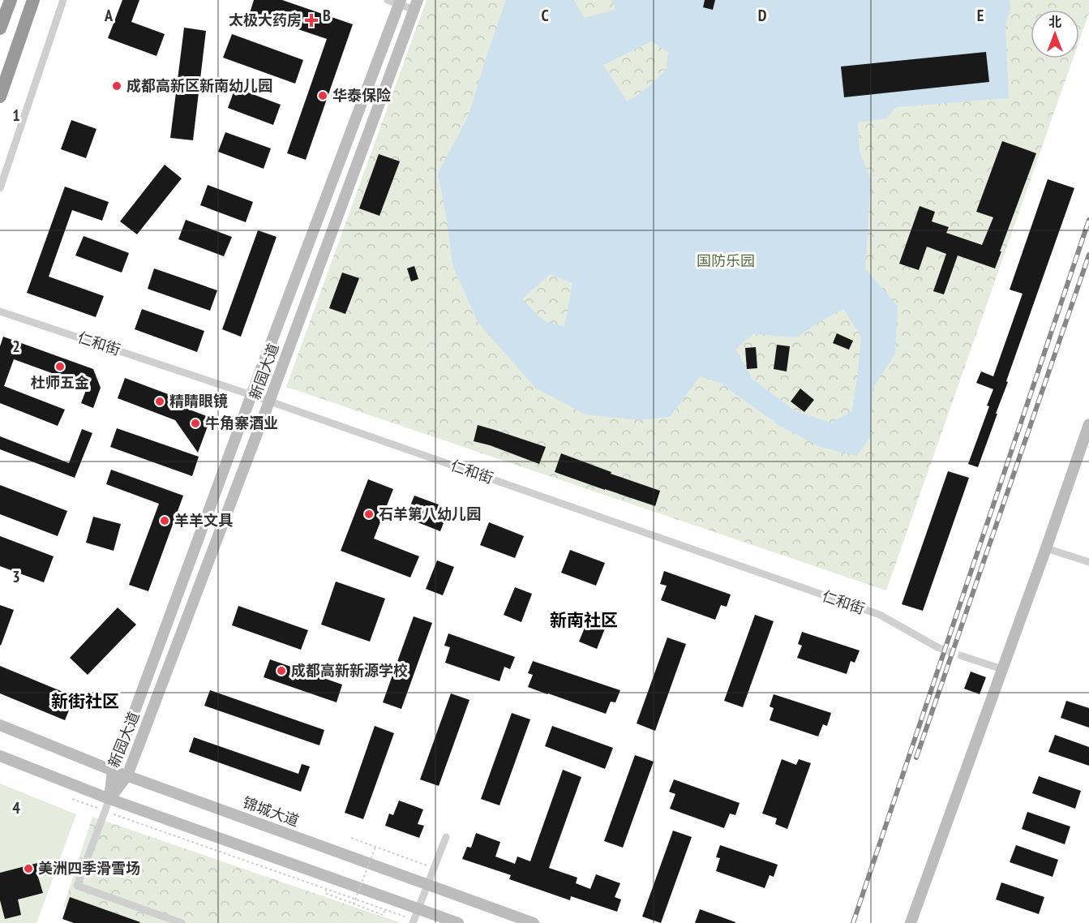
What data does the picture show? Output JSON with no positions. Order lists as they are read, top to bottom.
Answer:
{
  "streets": {
    "street": ["仁和街", "新园大道", "锦城大道"]
  },
  "crossings": [
    ["仁和街", "新园大道"],
    ["新园大道", "锦城大道"]
  ],
  "districts": ["新南社区", "新街社区"],
  "parks": ["国防乐园"],
  "places": {
    "health": ["太极大药房"],
    "other": [
      "成都高新区新南幼儿园",
      "华泰保险",
      "杜师五金",
      "精睛眼镜",
      "牛角寨酒业",
      "石羊第八幼儿园",
      "羊羊文具",
      "成都高新新源学校",
      "美洲四季滑雪场"
    ]
  },
  "north": "top",
  "grid": {
    "columns": [
      "A",
      "B",
      "C",
      "D",
      "E"
    ],
    "rows": [
      "1",
      "2",
      "3",
      "4"
    ]
  }
}
